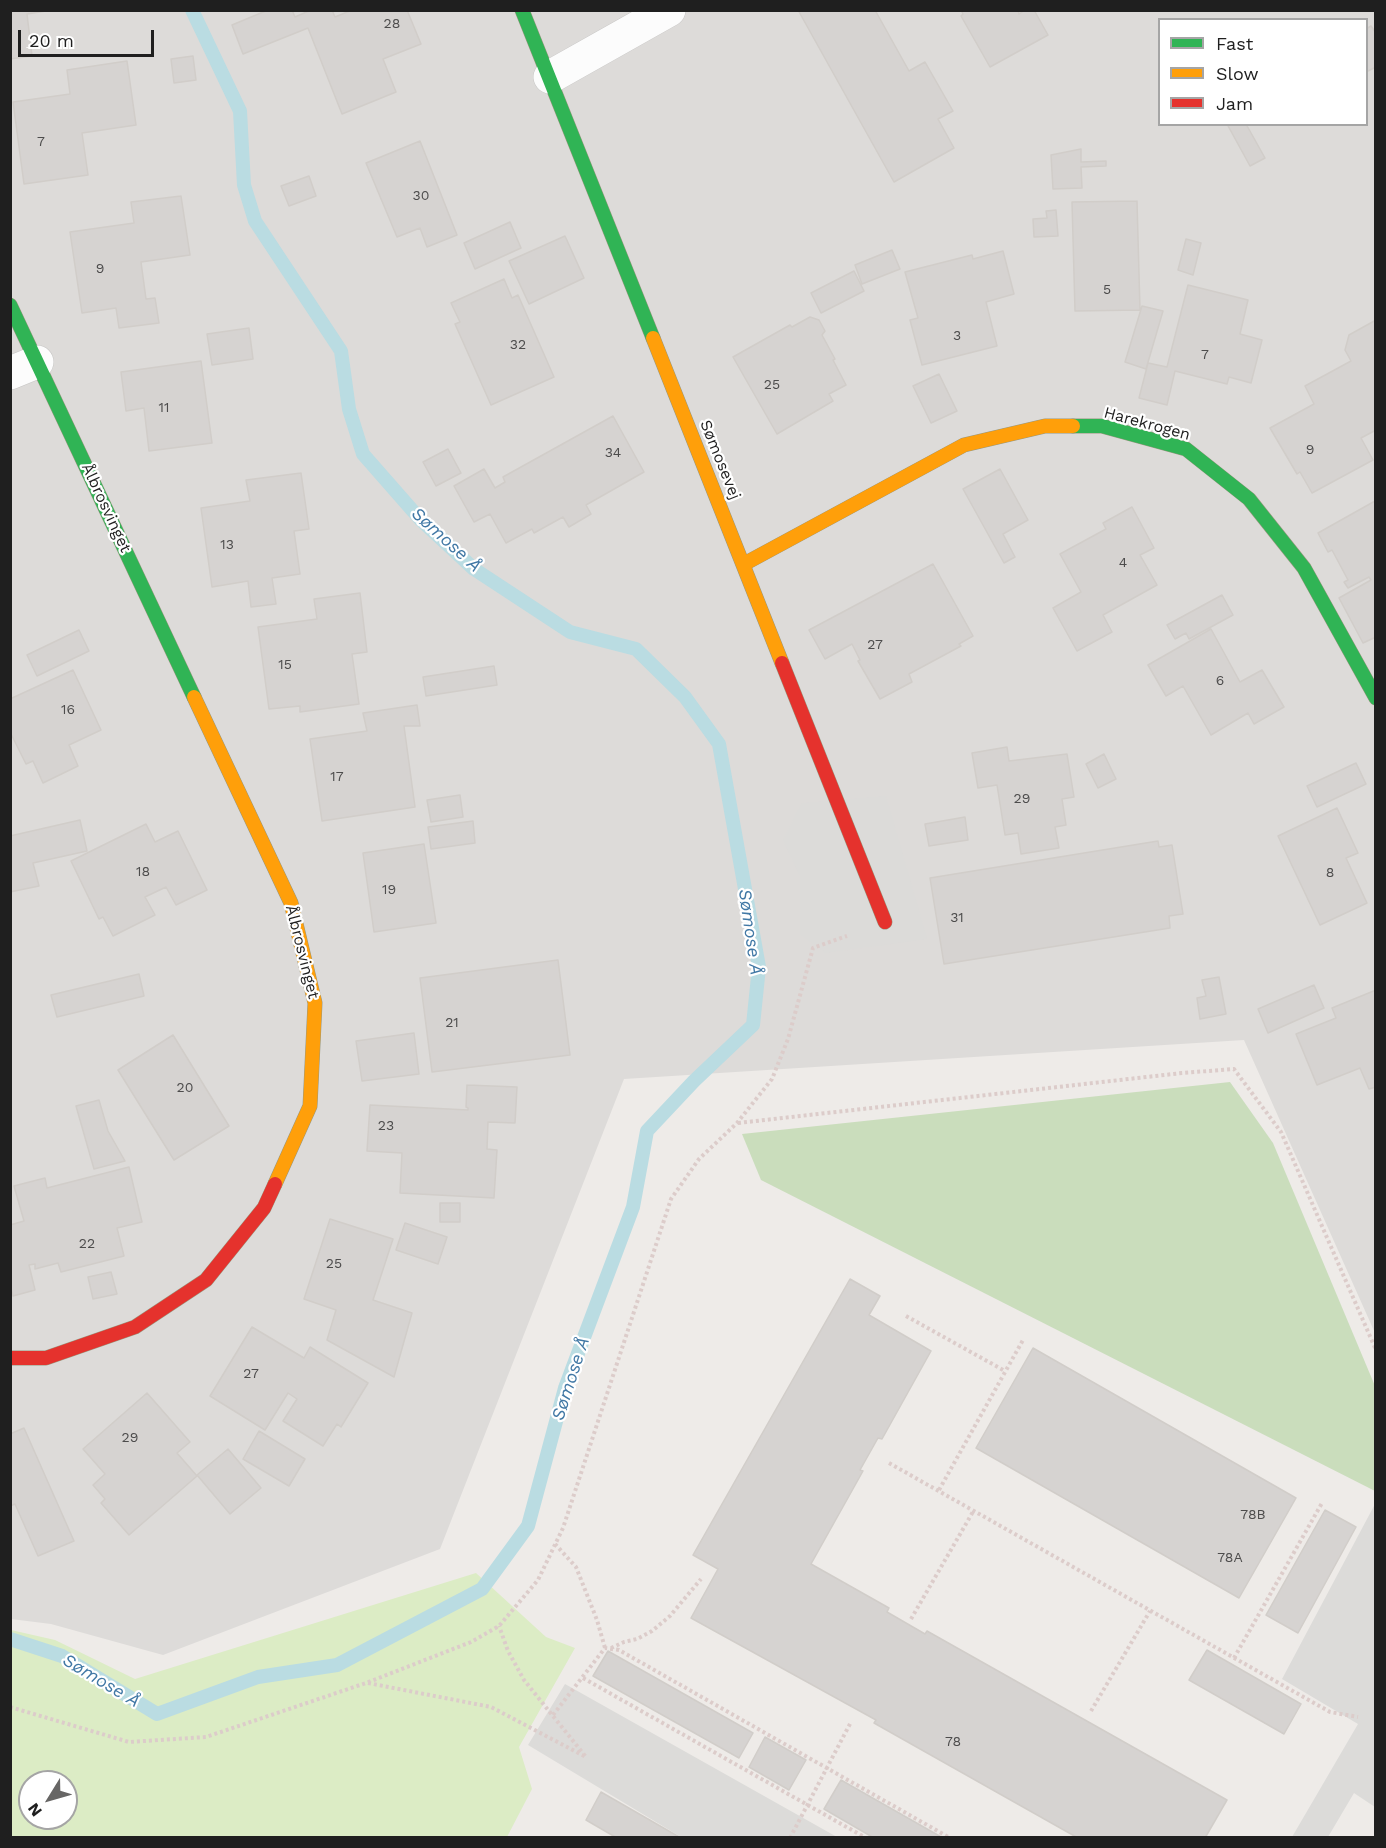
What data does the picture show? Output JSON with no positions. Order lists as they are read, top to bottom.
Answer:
{
  "streets": {
    "street": ["Harekrogen", "Sømosevej", "Ålbrosvinget"]
  },
  "crossings": [
    ["Harekrogen", "Sømosevej"]
  ],
  "water": ["Sømose Å"],
  "house_numbers": [
    "28",
    "7",
    "30",
    "9",
    "5",
    "3",
    "32",
    "7",
    "25",
    "11",
    "9",
    "34",
    "13",
    "4",
    "27",
    "15",
    "6",
    "16",
    "17",
    "29",
    "18",
    "8",
    "19",
    "31",
    "21",
    "20",
    "23",
    "22",
    "25",
    "27",
    "29",
    "78B",
    "78A",
    "78"
  ],
  "legend": ["Fast", "Slow", "Jam"],
  "scale_bar": "20 m",
  "north": "bottom left"
}
